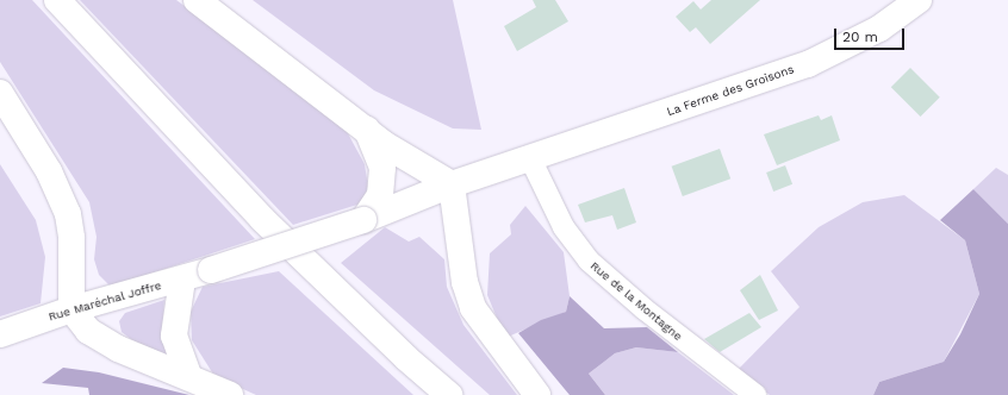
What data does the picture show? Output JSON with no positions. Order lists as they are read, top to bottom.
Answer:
{
  "streets": {
    "main road": ["La Ferme des Groisons", "Rue Maréchal Joffre"],
    "street": ["Rue de la Montagne"]
  },
  "crossings": [
    ["La Ferme des Groisons", "Rue Maréchal Joffre"],
    ["La Ferme des Groisons", "Rue de la Montagne"]
  ],
  "scale_bar": "20 m"
}
